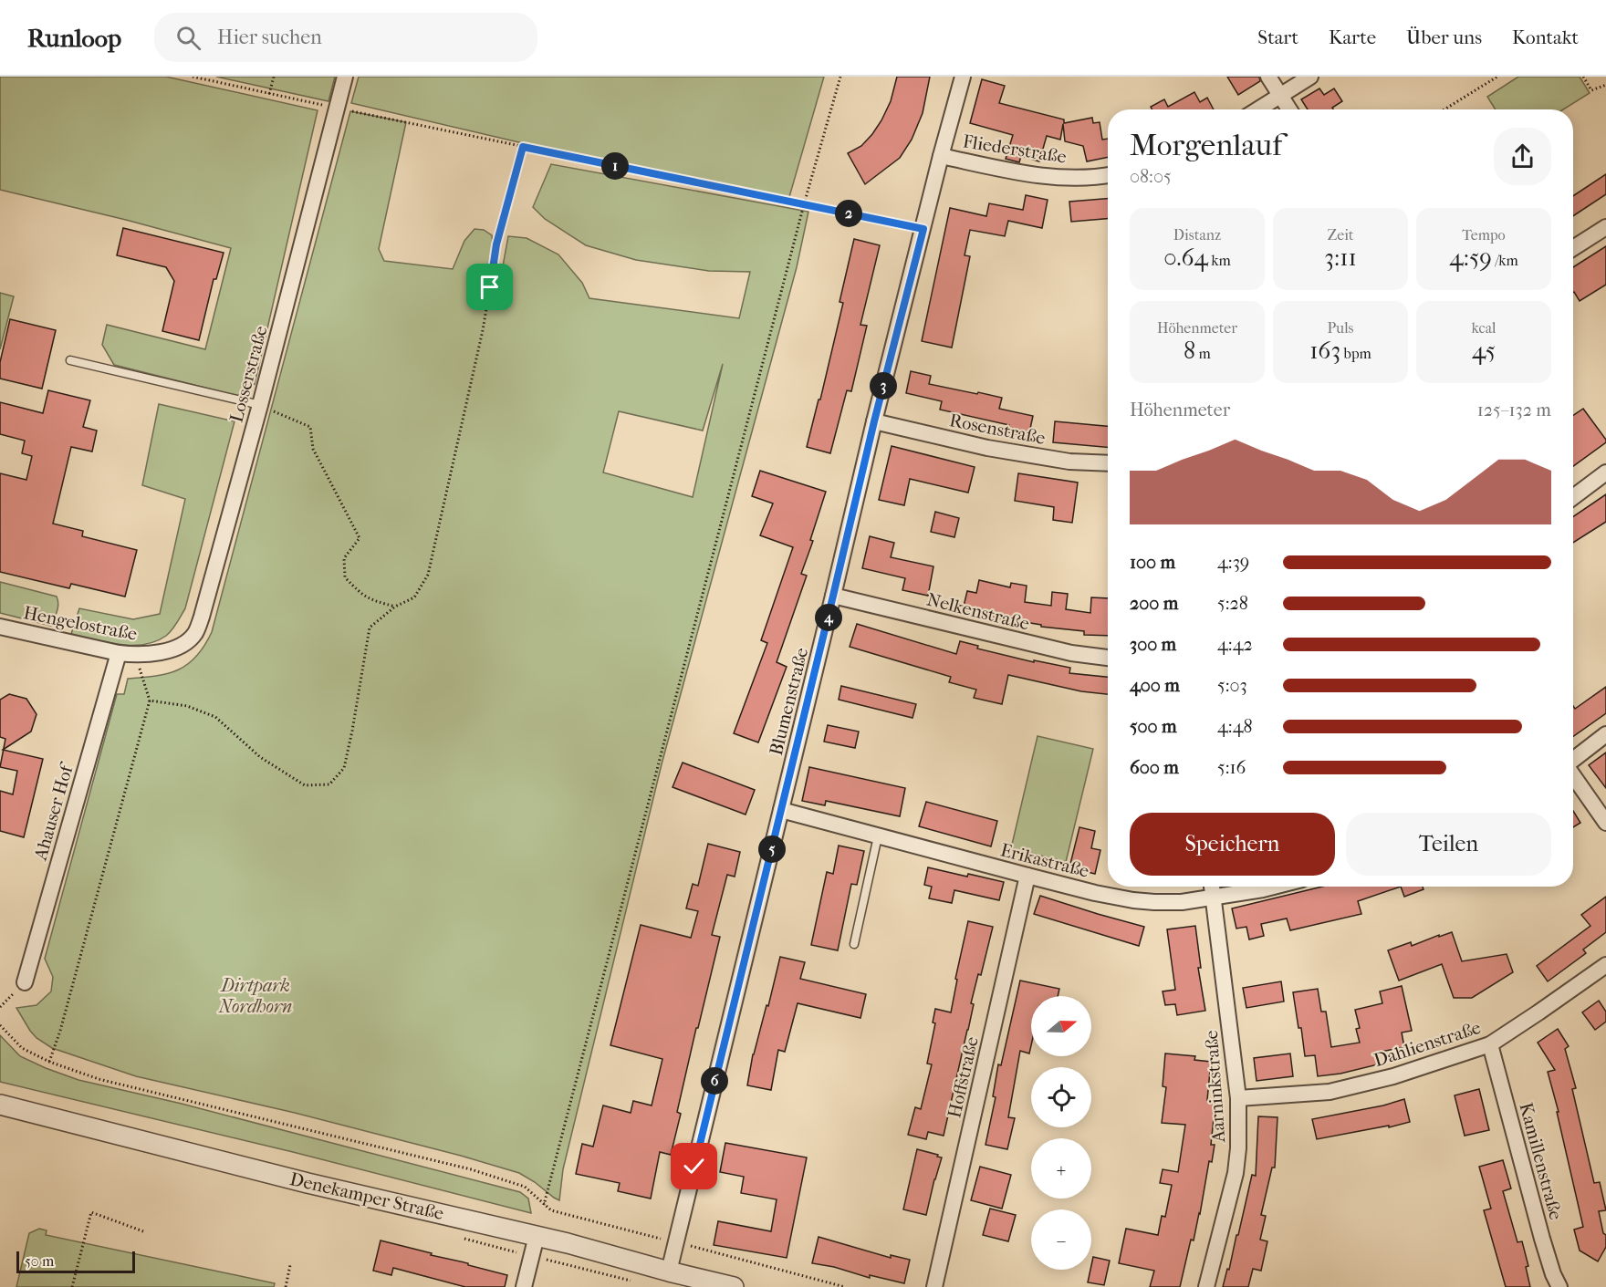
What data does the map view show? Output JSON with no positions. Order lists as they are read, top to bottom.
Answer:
{
  "streets": {
    "street": [
      "Fliederstraße",
      "Losserstraße",
      "Rosenstraße",
      "Nelkenstraße",
      "Hengelostraße",
      "Blumenstraße",
      "Ahauser Hof",
      "Erikastraße",
      "Dahlienstraße",
      "Hoffstraße",
      "Aarninkstraße",
      "Kamillenstraße",
      "Denekamper Straße"
    ]
  },
  "crossings": [
    ["Fliederstraße", "Blumenstraße"],
    ["Losserstraße", "Hengelostraße"],
    ["Rosenstraße", "Blumenstraße"],
    ["Nelkenstraße", "Blumenstraße"],
    ["Hengelostraße", "Ahauser Hof"],
    ["Blumenstraße", "Erikastraße"],
    ["Blumenstraße", "Denekamper Straße"],
    ["Erikastraße", "Hoffstraße"],
    ["Erikastraße", "Aarninkstraße"],
    ["Dahlienstraße", "Aarninkstraße"],
    ["Dahlienstraße", "Kamillenstraße"]
  ],
  "parks": ["Dirtpark Nordhorn"],
  "scale_bar": "50 m",
  "north": "right",
  "page": {
    "header": "Runloop",
    "search": "Hier suchen",
    "nav": [
      "Start",
      "Karte",
      "Über uns",
      "Kontakt"
    ],
    "heading": ["Morgenlauf", "08:05"],
    "pins": [
      "1",
      "2",
      "3",
      "4",
      "5",
      "6"
    ],
    "stats": [
      ["Distanz", "0.64 km"],
      ["Zeit", "3:11"],
      ["Tempo", "4:59 /km"],
      ["Höhenmeter", "8 m"],
      ["Puls", "163 bpm"],
      ["kcal", "45"]
    ],
    "chart": ["Höhenmeter", "125–132 m"],
    "list": [
      {
        "name": "100 m",
        "note": "4:39"
      },
      {
        "name": "200 m",
        "note": "5:28"
      },
      {
        "name": "300 m",
        "note": "4:42"
      },
      {
        "name": "400 m",
        "note": "5:03"
      },
      {
        "name": "500 m",
        "note": "4:48"
      },
      {
        "name": "600 m",
        "note": "5:16"
      }
    ],
    "buttons": ["Speichern", "Teilen"],
    "map_buttons": ["+", "−"],
    "scale": "50 m"
  }
}
